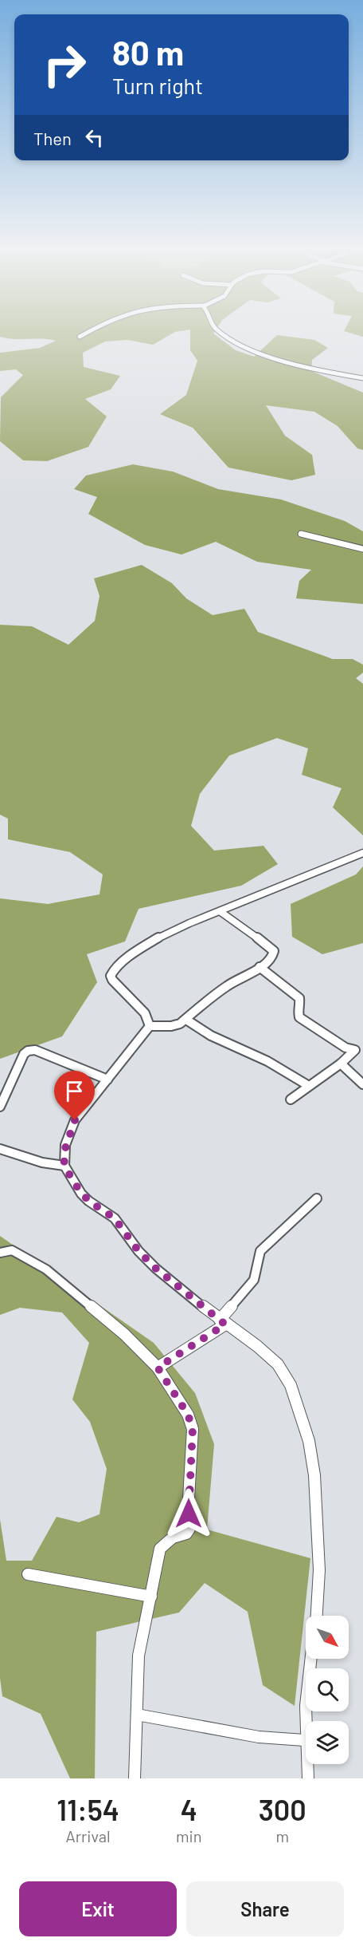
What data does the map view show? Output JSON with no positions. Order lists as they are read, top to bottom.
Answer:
{
  "north": "bottom right",
  "page": {
    "turn": ["80 m", "Turn right"],
    "then": "Then",
    "eta": [
      "11:54",
      "Arrival",
      "4",
      "min",
      "300",
      "m"
    ],
    "buttons": ["Exit", "Share"]
  }
}
